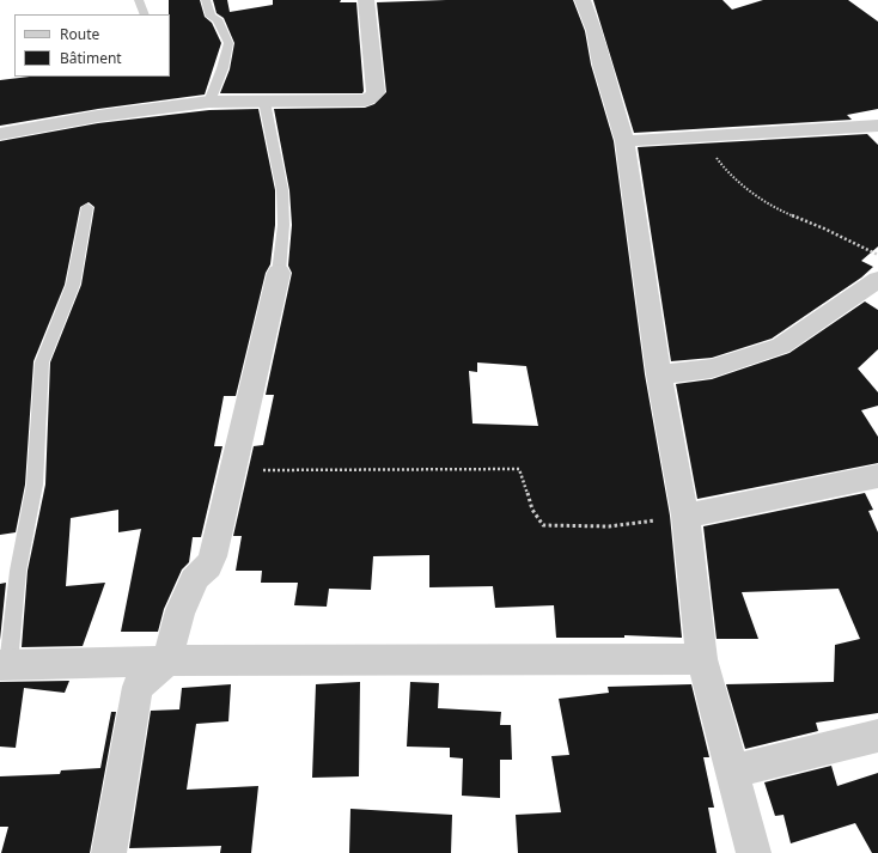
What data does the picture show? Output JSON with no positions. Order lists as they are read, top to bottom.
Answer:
{
  "legend": ["Route", "Bâtiment"]
}
